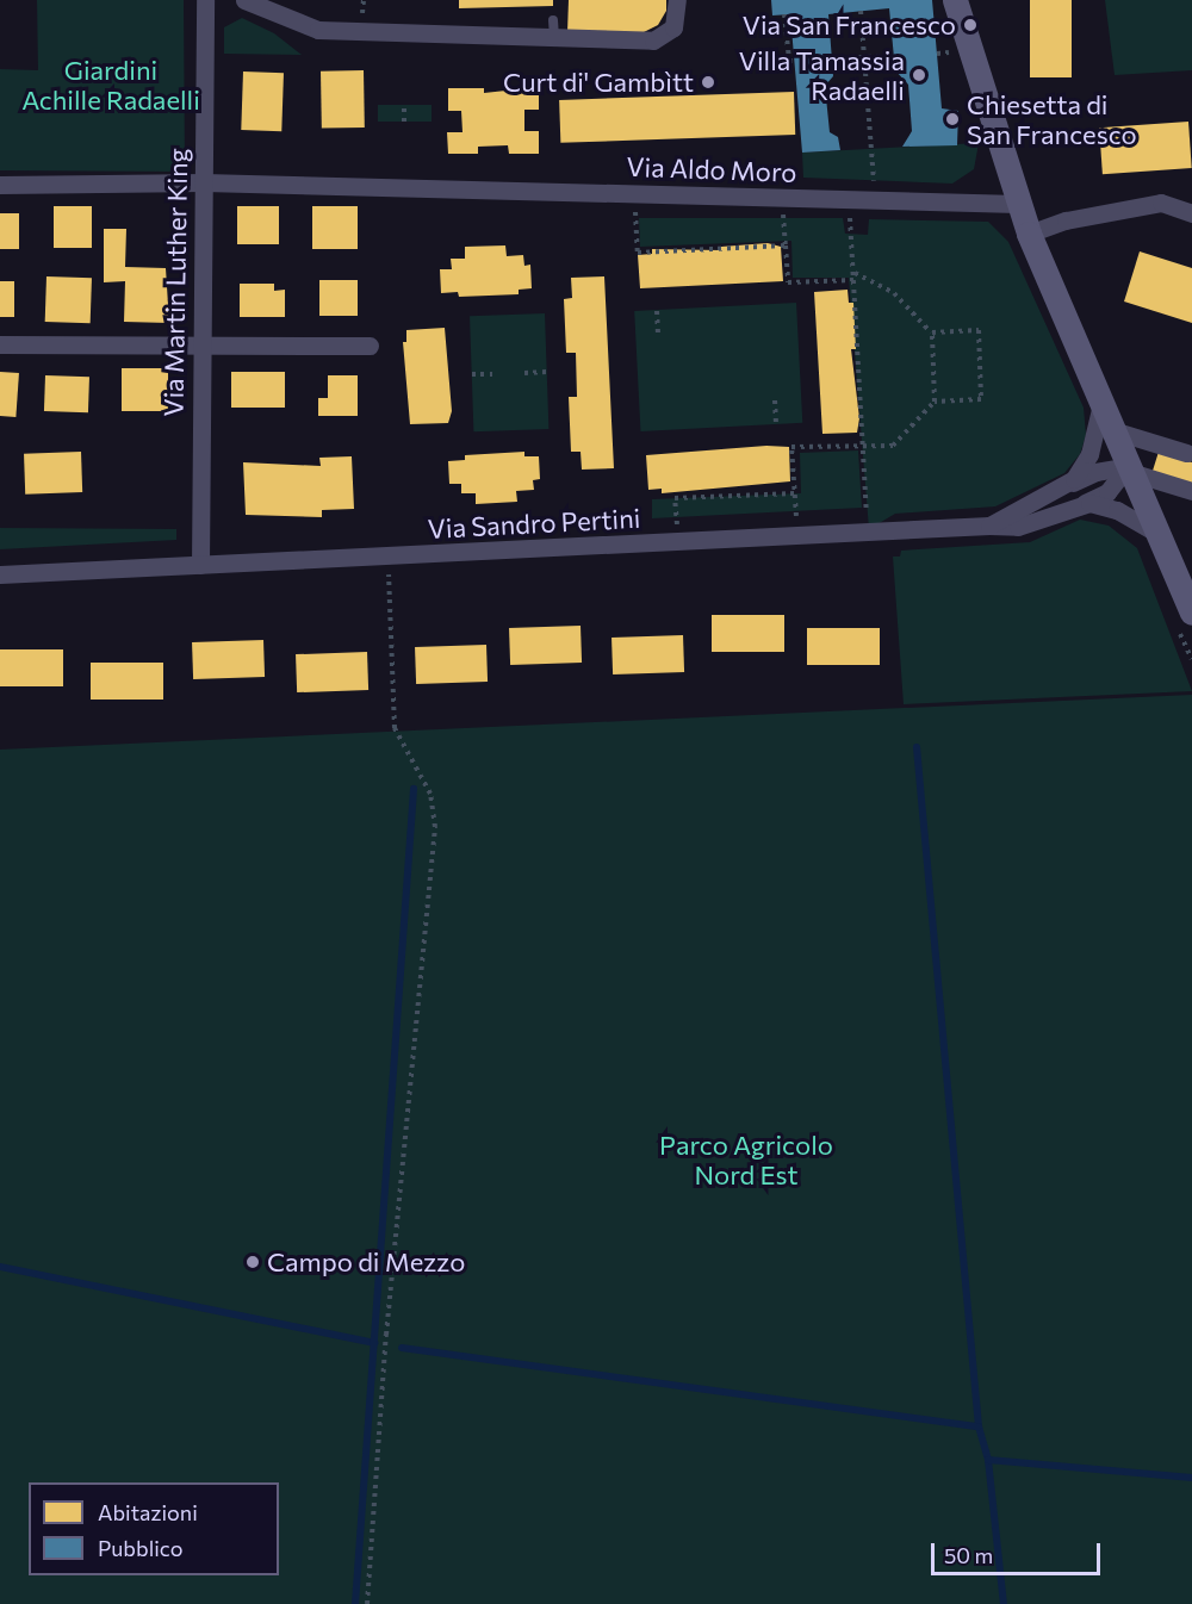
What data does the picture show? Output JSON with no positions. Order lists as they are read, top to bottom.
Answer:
{
  "streets": {
    "street": ["Via Aldo Moro", "Via Martin Luther King", "Via Sandro Pertini"]
  },
  "crossings": [
    ["Via Aldo Moro", "Via Martin Luther King"],
    ["Via Martin Luther King", "Via Sandro Pertini"]
  ],
  "parks": ["Giardini Achille Radaelli", "Parco Agricolo Nord Est"],
  "places": [
    "Via San Francesco",
    "Villa Tamassia Radaelli",
    "Curt di' Gambìtt",
    "Chiesetta di San Francesco",
    "Campo di Mezzo"
  ],
  "legend": ["Abitazioni", "Pubblico"],
  "scale_bar": "50 m"
}
